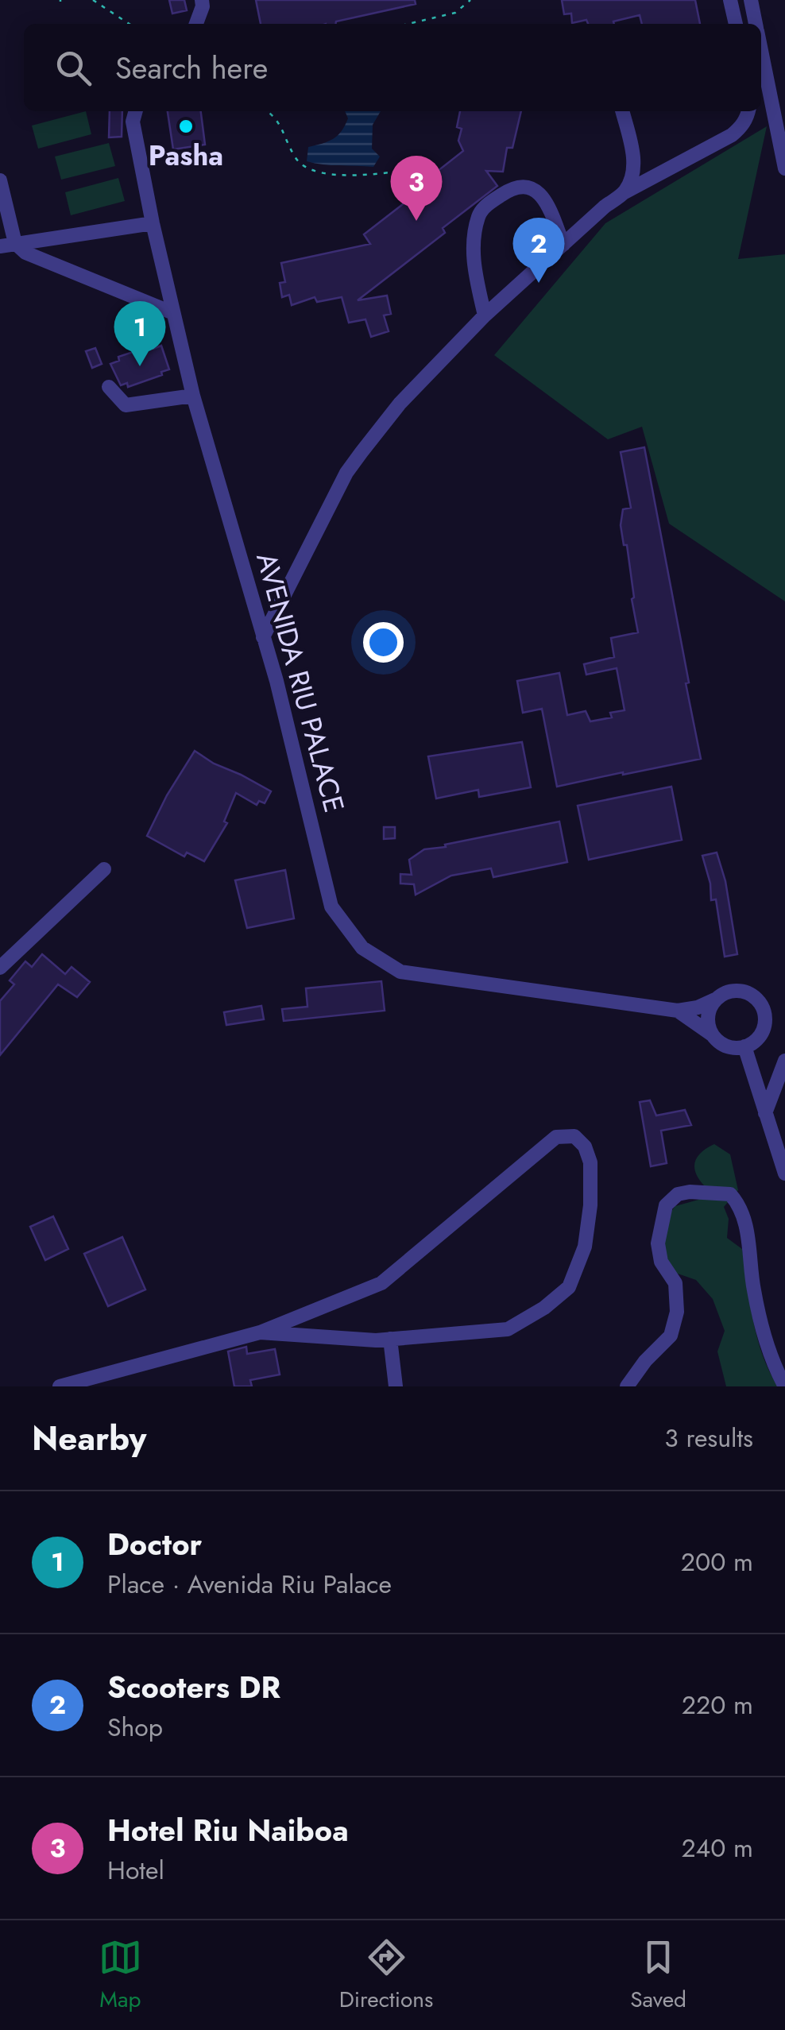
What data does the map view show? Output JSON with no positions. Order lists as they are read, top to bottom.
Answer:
{
  "streets": {
    "street": ["AVENIDA RIU PALACE"]
  },
  "places": ["Pasha"],
  "page": {
    "search": "Search here",
    "pins": ["3", "2", "1"],
    "heading": ["Nearby", "3 results"],
    "list": [
      {
        "mark": "1",
        "name": "Doctor",
        "note": "Place · Avenida Riu Palace",
        "value": "200 m"
      },
      {
        "mark": "2",
        "name": "Scooters DR",
        "note": "Shop",
        "value": "220 m"
      },
      {
        "mark": "3",
        "name": "Hotel Riu Naiboa",
        "note": "Hotel",
        "value": "240 m"
      }
    ],
    "nav": ["Map", "Directions", "Saved"]
  }
}
